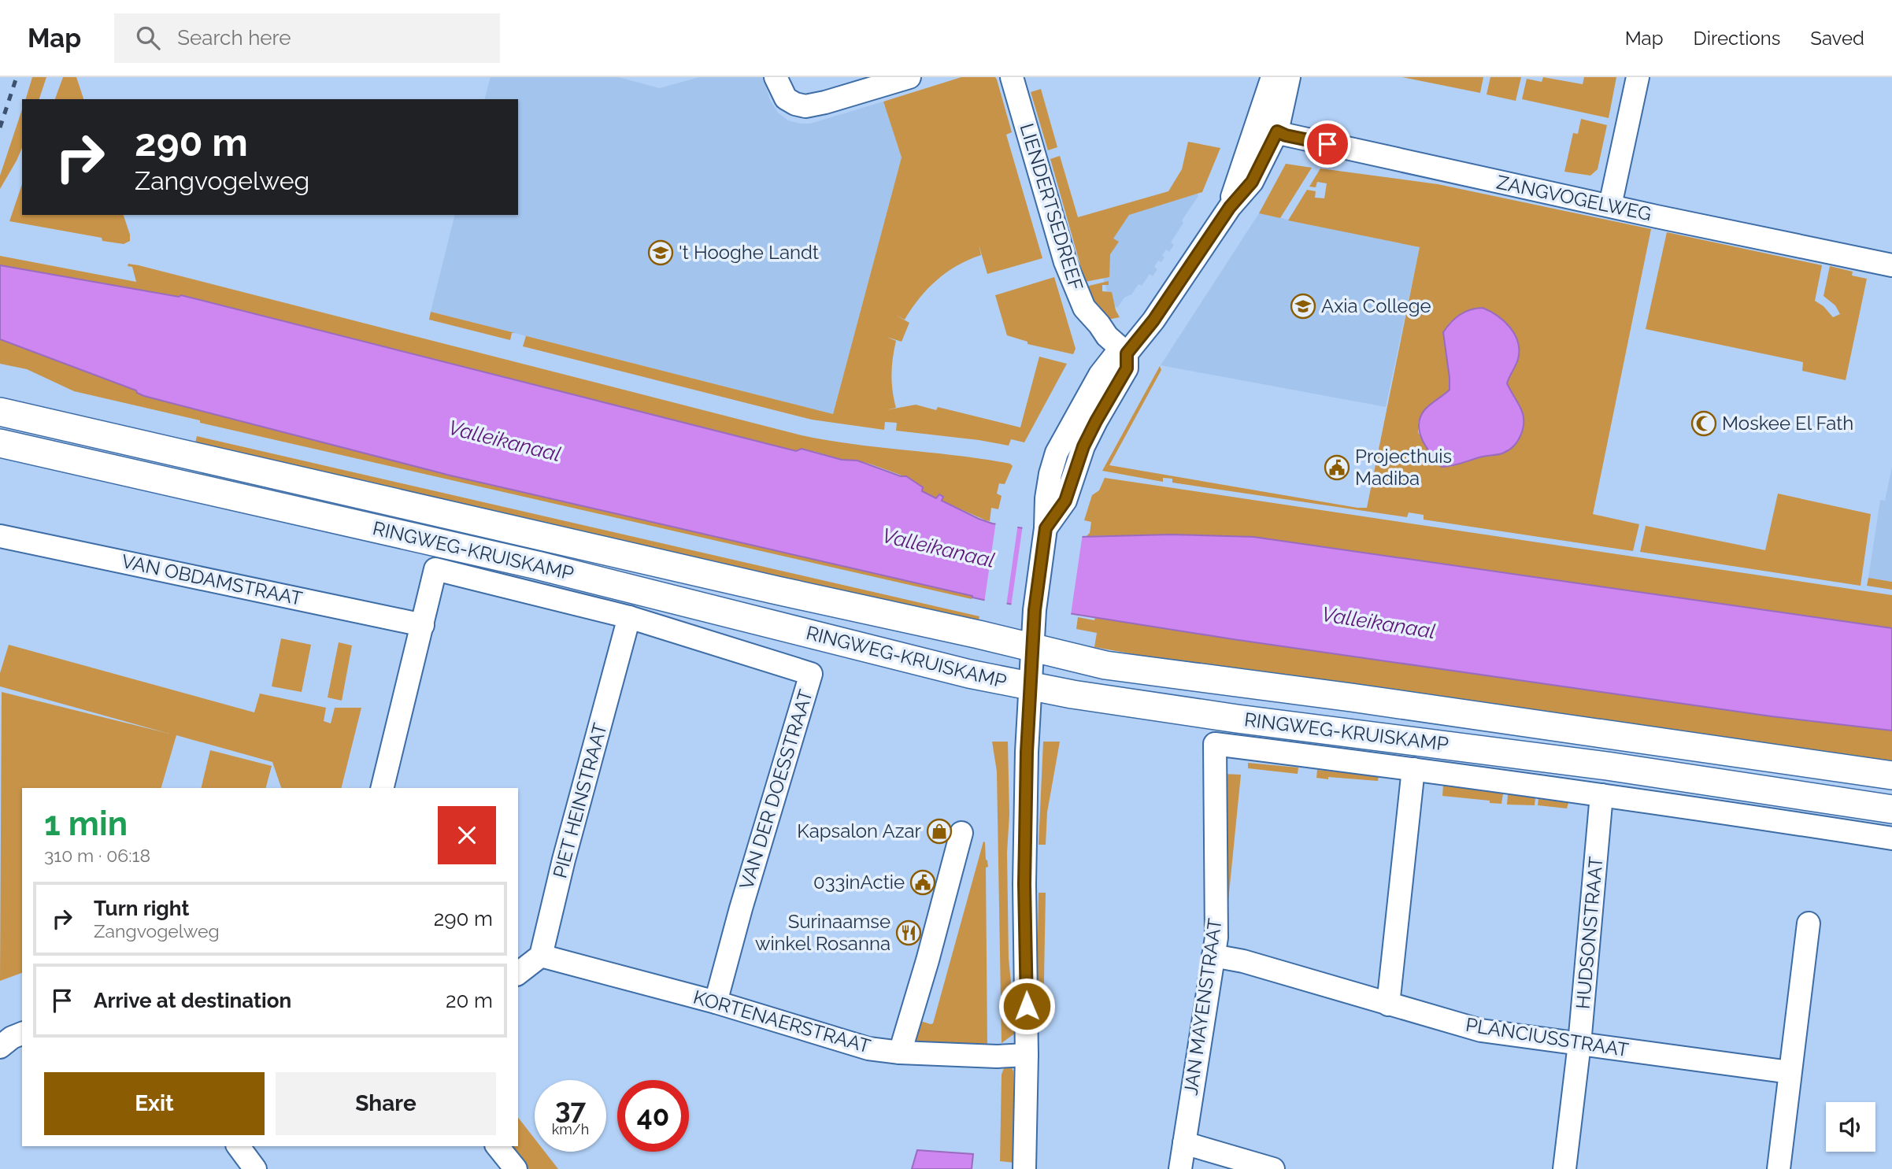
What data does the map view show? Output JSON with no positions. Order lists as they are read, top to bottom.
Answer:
{
  "streets": {
    "main road": ["RINGWEG-KRUISKAMP"],
    "street": [
      "ZANGVOGELWEG",
      "LIENDERTSEDREEF",
      "VAN OBDAMSTRAAT",
      "VAN DER DOESSTRAAT",
      "PIET HEINSTRAAT",
      "HUDSONSTRAAT",
      "JAN MAYENSTRAAT",
      "KORTENAERSTRAAT",
      "PLANCIUSSTRAAT"
    ]
  },
  "crossings": [
    ["RINGWEG-KRUISKAMP", "VAN OBDAMSTRAAT"],
    ["RINGWEG-KRUISKAMP", "VAN DER DOESSTRAAT"],
    ["RINGWEG-KRUISKAMP", "PIET HEINSTRAAT"],
    ["RINGWEG-KRUISKAMP", "HUDSONSTRAAT"],
    ["RINGWEG-KRUISKAMP", "JAN MAYENSTRAAT"],
    ["VAN DER DOESSTRAAT", "KORTENAERSTRAAT"],
    ["PIET HEINSTRAAT", "KORTENAERSTRAAT"],
    ["HUDSONSTRAAT", "PLANCIUSSTRAAT"],
    ["JAN MAYENSTRAAT", "PLANCIUSSTRAAT"]
  ],
  "water": ["Valleikanaal"],
  "places": {
    "school or university": ["'t Hooghe Landt", "Axia College"],
    "mosque": ["Moskee El Fath"],
    "public building": ["Projecthuis Madiba", "033inActie"],
    "shop": ["Kapsalon Azar"],
    "restaurant": ["Surinaamse winkel Rosanna"]
  },
  "page": {
    "header": "Map",
    "search": "Search here",
    "nav": ["Map", "Directions", "Saved"],
    "turn": ["290 m", "Zangvogelweg"],
    "heading": ["1 min", "310 m · 06:18"],
    "list": [
      {
        "name": "Turn right",
        "note": "Zangvogelweg",
        "value": "290 m"
      },
      {
        "name": "Arrive at destination",
        "value": "20 m"
      }
    ],
    "buttons": ["Exit", "Share"],
    "speed": "37 km/h",
    "limit": "40"
  }
}
